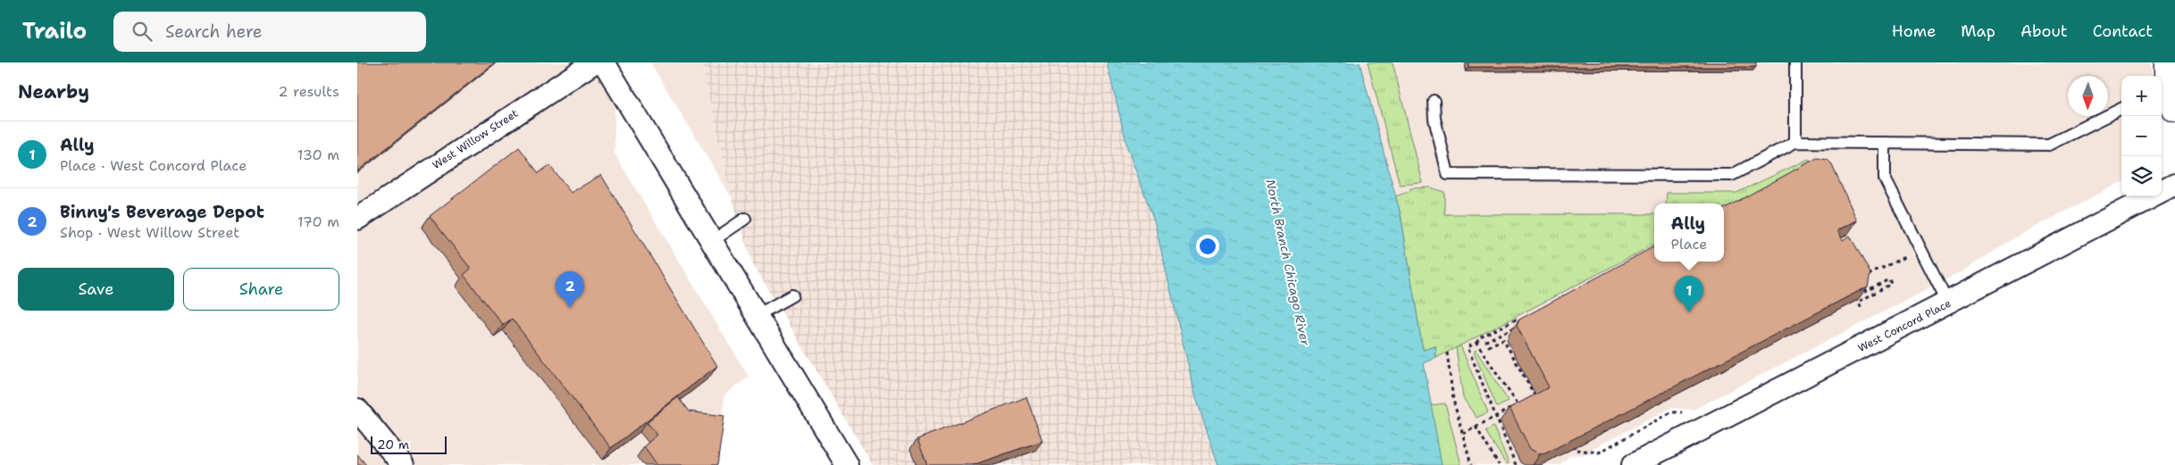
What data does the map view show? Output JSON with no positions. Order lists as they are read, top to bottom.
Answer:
{
  "streets": {
    "street": ["West Willow Street", "West Concord Place"]
  },
  "water": ["North Branch Chicago River"],
  "scale_bar": "20 m",
  "north": "bottom",
  "page": {
    "header": "Trailo",
    "search": "Search here",
    "nav": [
      "Home",
      "Map",
      "About",
      "Contact"
    ],
    "heading": ["Nearby", "2 results"],
    "map_buttons": ["+", "−"],
    "list": [
      {
        "mark": "1",
        "name": "Ally",
        "note": "Place · West Concord Place",
        "value": "130 m"
      },
      {
        "mark": "2",
        "name": "Binny's Beverage Depot",
        "note": "Shop · West Willow Street",
        "value": "170 m"
      }
    ],
    "popup": ["Ally", "Place"],
    "buttons": ["Save", "Share"],
    "pins": ["2", "1"],
    "scale": "20 m"
  }
}
